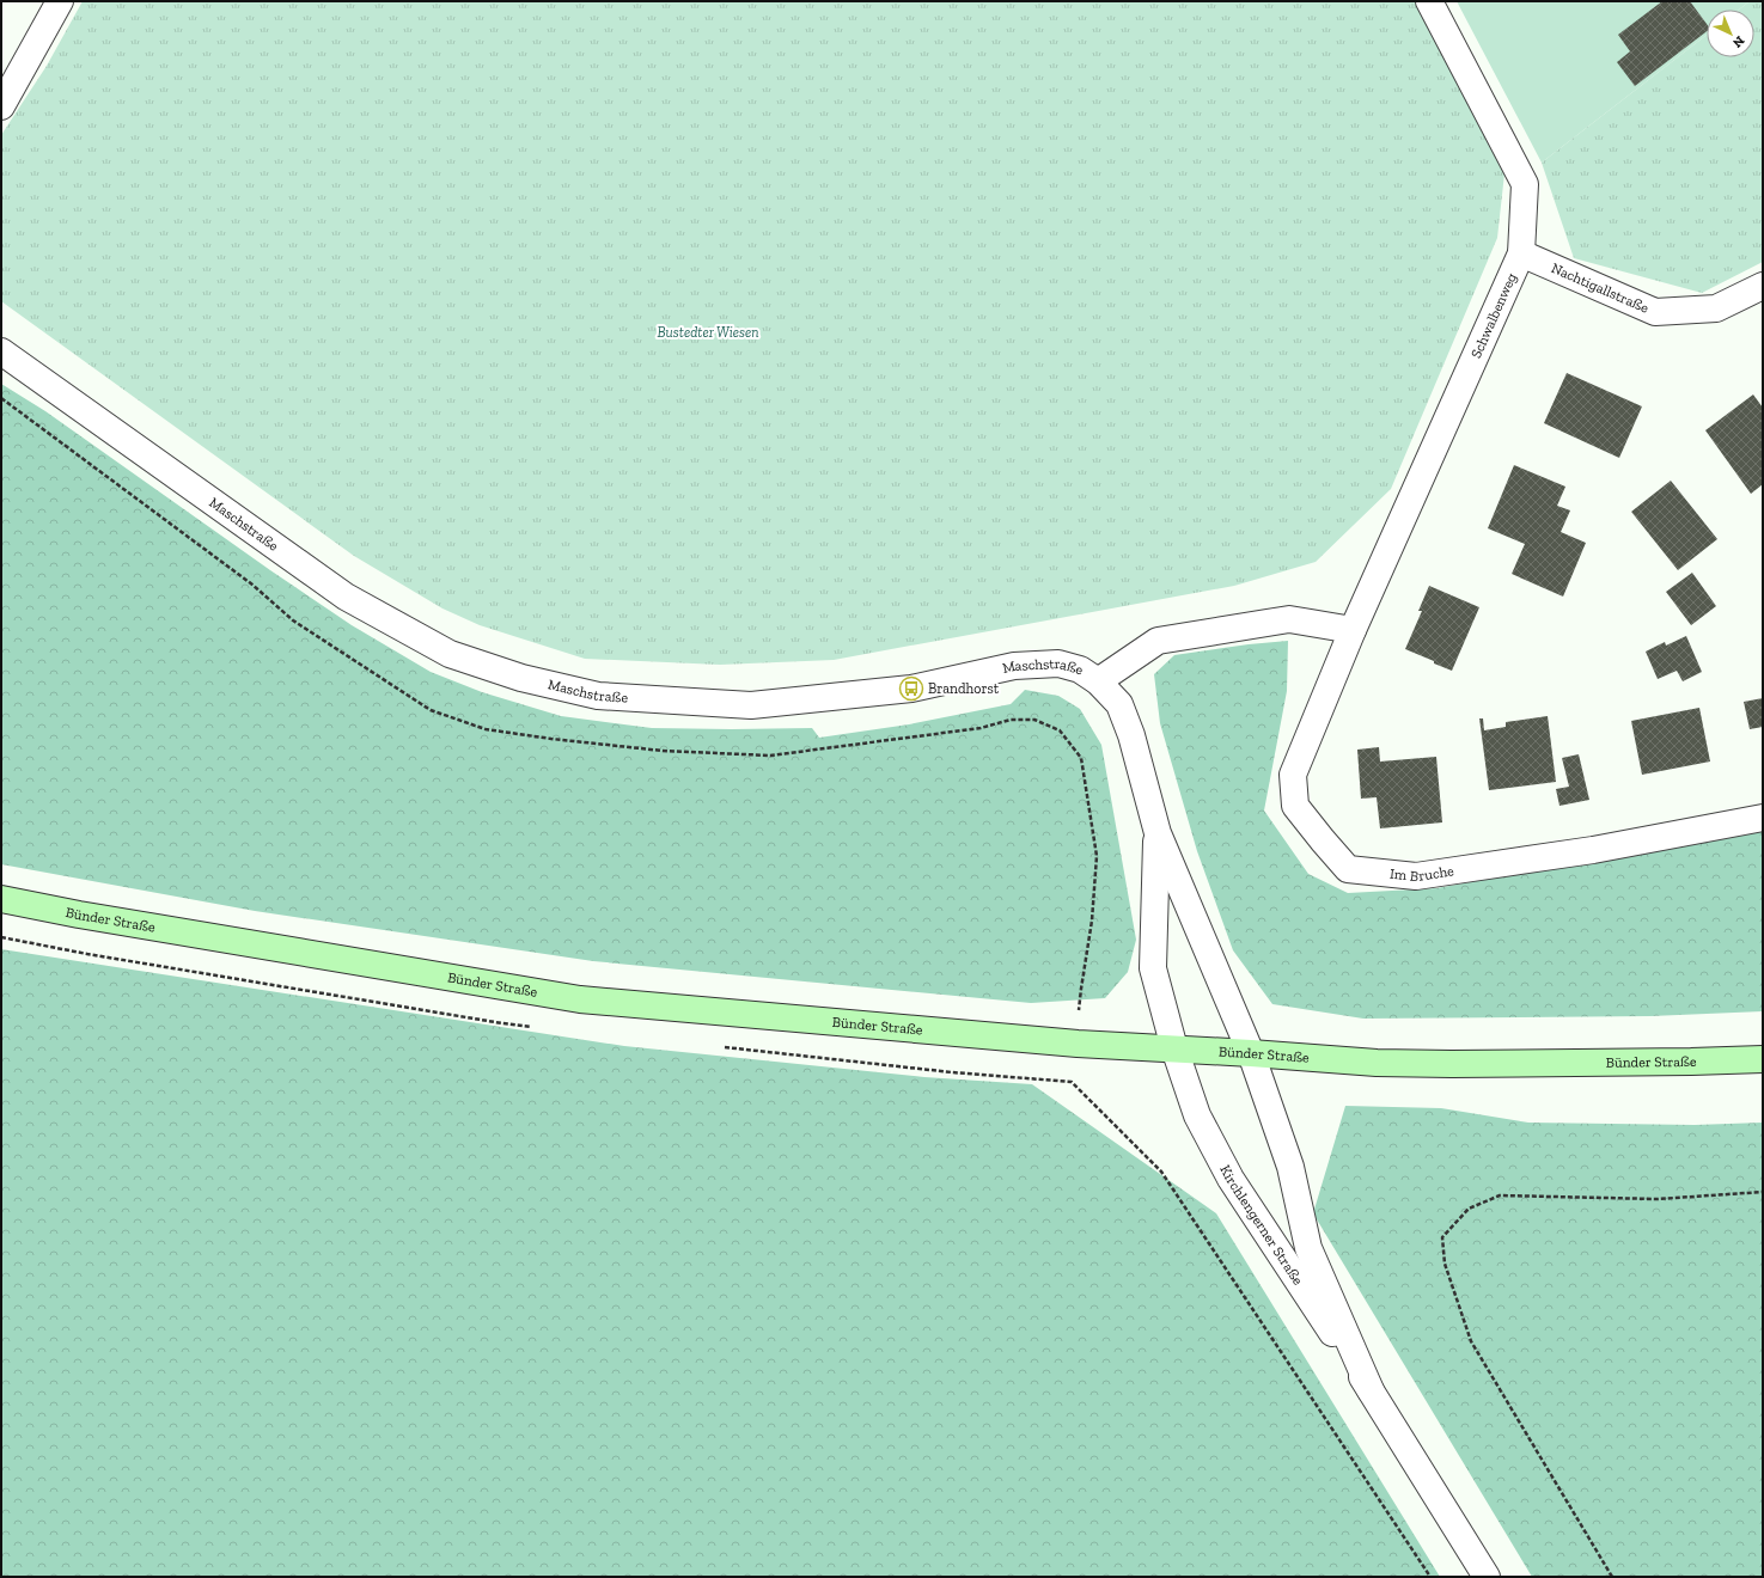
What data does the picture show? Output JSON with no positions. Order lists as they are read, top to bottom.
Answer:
{
  "streets": {
    "main road": ["Bünder Straße"],
    "street": [
      "Nachtigallstraße",
      "Schwalbenweg",
      "Maschstraße",
      "Im Bruche",
      "Kirchlengerner Straße"
    ]
  },
  "crossings": [
    ["Nachtigallstraße", "Schwalbenweg"],
    ["Schwalbenweg", "Im Bruche"],
    ["Maschstraße", "Bünder Straße"],
    ["Maschstraße", "Kirchlengerner Straße"],
    ["Bünder Straße", "Kirchlengerner Straße"]
  ],
  "parks": ["Bustedter Wiesen"],
  "places": {
    "bus stop": ["Brandhorst"]
  },
  "north": "bottom right"
}
